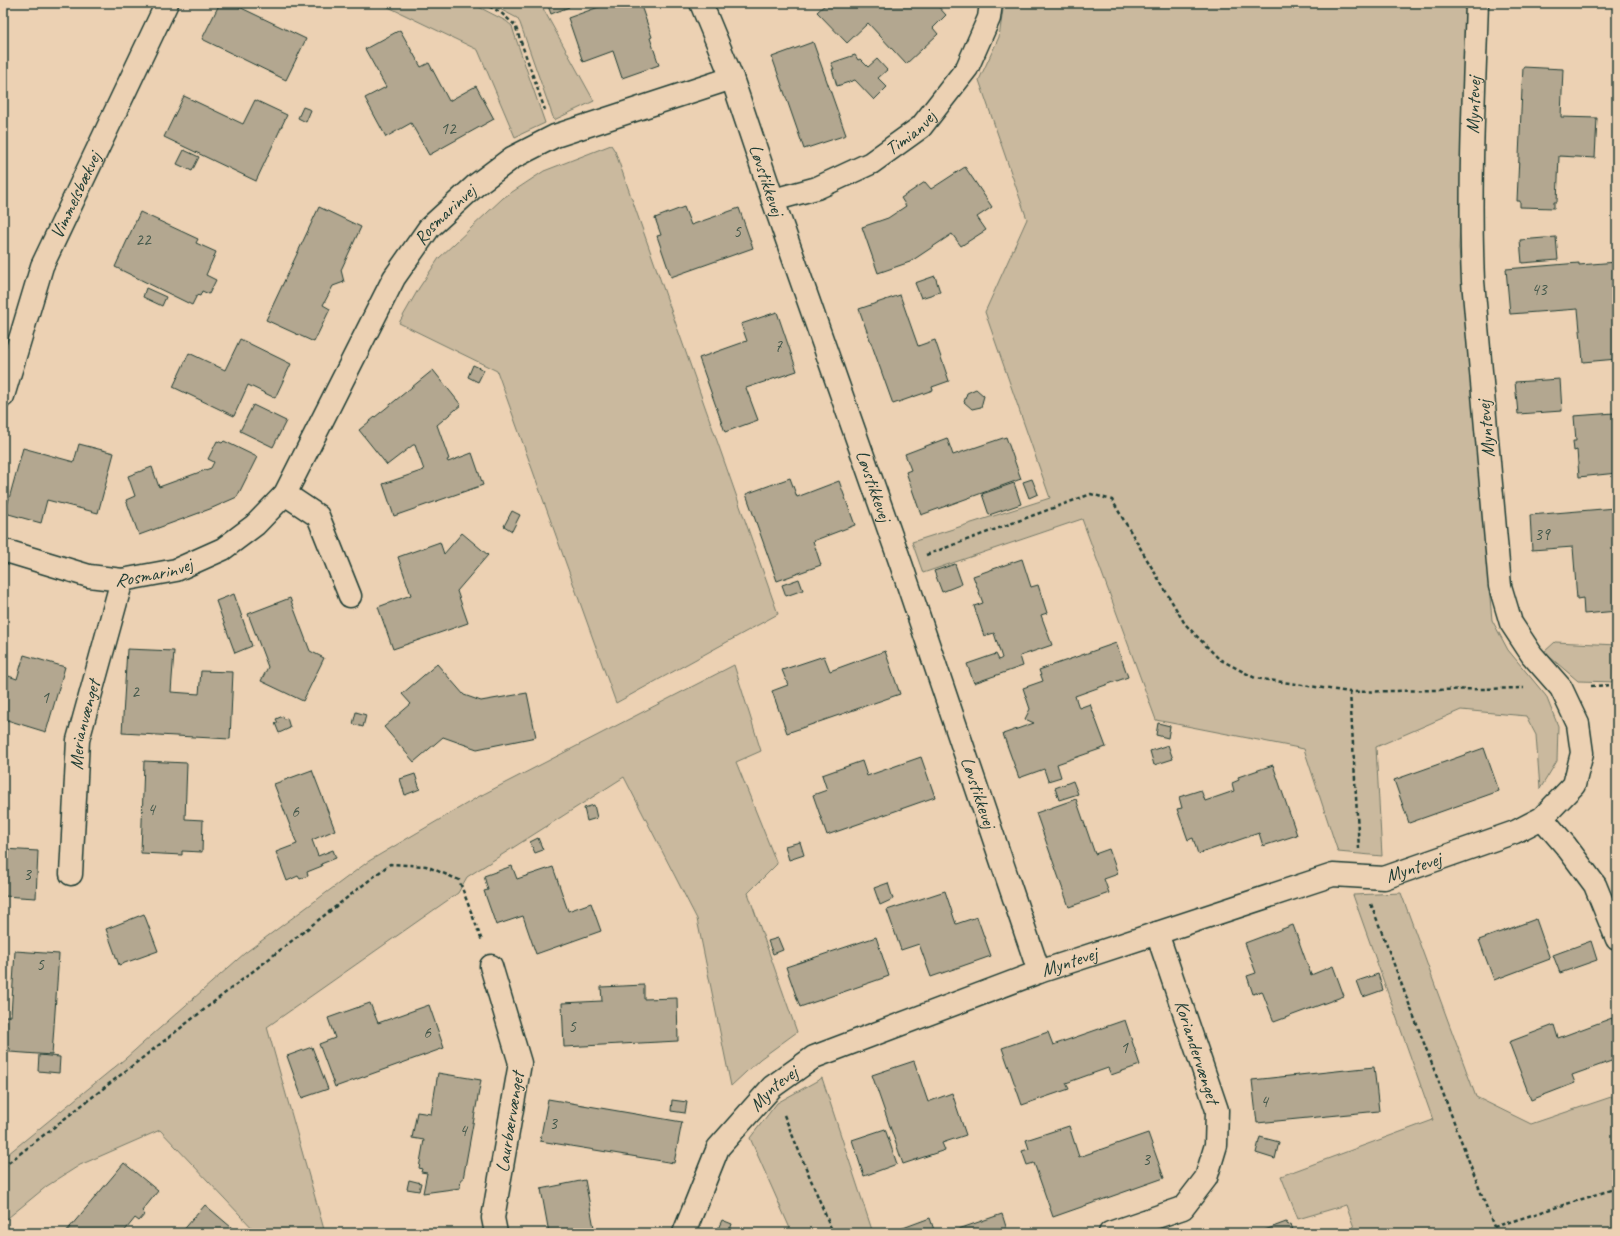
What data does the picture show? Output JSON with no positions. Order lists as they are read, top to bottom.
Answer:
{
  "streets": {
    "street": [
      "Myntevej",
      "Timianvej",
      "Løvstikkevej",
      "Vimmelsbækvej",
      "Rosmarinvej",
      "Merianvænget",
      "Koriandervænget",
      "Laurbærvænget"
    ]
  },
  "crossings": [
    ["Myntevej", "Løvstikkevej"],
    ["Myntevej", "Koriandervænget"],
    ["Timianvej", "Løvstikkevej"],
    ["Løvstikkevej", "Rosmarinvej"],
    ["Rosmarinvej", "Merianvænget"]
  ],
  "house_numbers": [
    "12",
    "5",
    "22",
    "43",
    "7",
    "39",
    "2",
    "1",
    "4",
    "6",
    "3",
    "5",
    "5",
    "6",
    "1",
    "4",
    "3",
    "4",
    "3"
  ]
}
